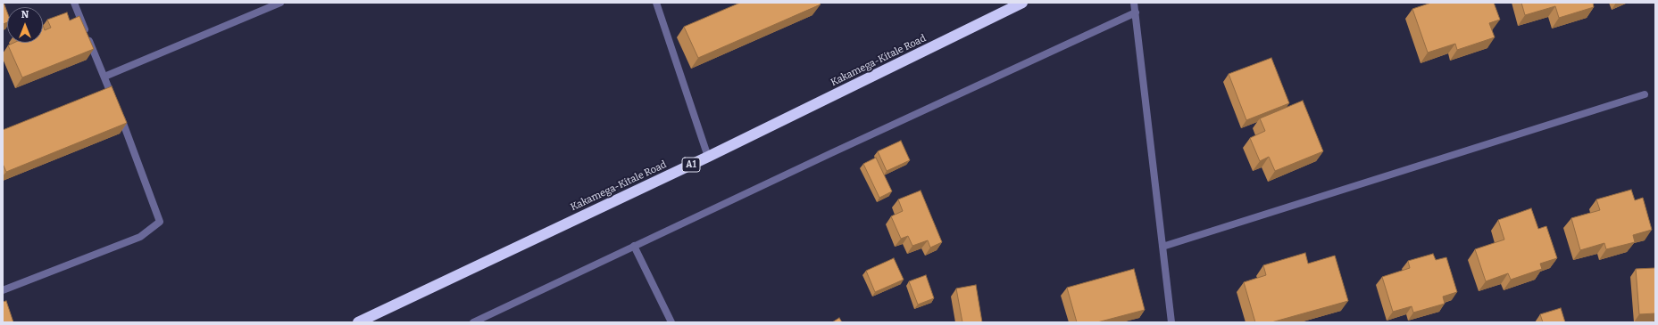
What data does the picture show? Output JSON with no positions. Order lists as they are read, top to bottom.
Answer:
{
  "streets": {
    "highway": ["Kakamega-Kitale Road", "A1"]
  },
  "north": "top"
}
